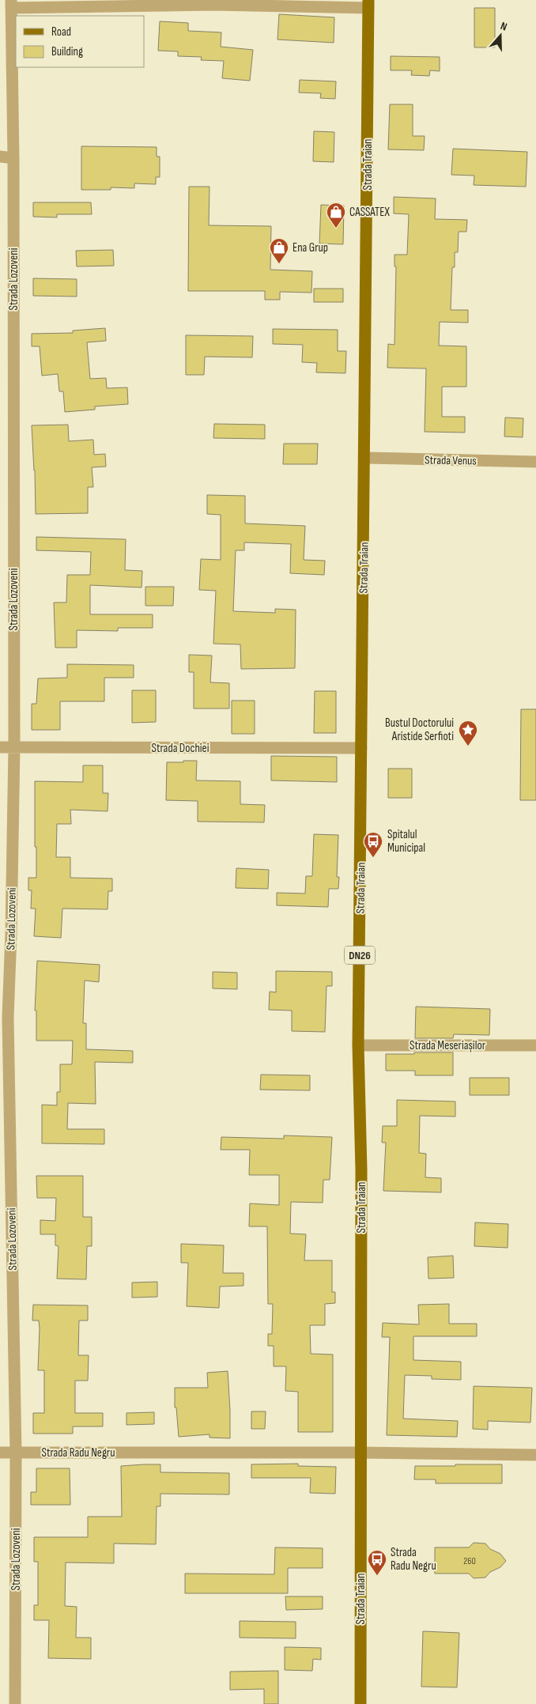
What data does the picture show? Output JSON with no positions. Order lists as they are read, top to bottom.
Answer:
{
  "streets": {
    "main road": ["Strada Traian", "DN26"],
    "street": [
      "Strada Lozoveni",
      "Strada Venus",
      "Strada Dochiei",
      "Strada Meseriașilor",
      "Strada Radu Negru"
    ]
  },
  "crossings": [
    ["Strada Traian", "Strada Venus"],
    ["Strada Traian", "Strada Dochiei"],
    ["Strada Traian", "Strada Meseriașilor"],
    ["Strada Traian", "Strada Radu Negru"],
    ["Strada Lozoveni", "Strada Dochiei"],
    ["Strada Lozoveni", "Strada Radu Negru"]
  ],
  "places": {
    "shop": ["CASSATEX", "Ena Grup"],
    "place": ["Bustul Doctorului Aristide Serfioti"],
    "bus stop": ["Spitalul Municipal", "Strada Radu Negru"]
  },
  "house_numbers": ["260"],
  "legend": ["Road", "Building"],
  "north": "top"
}
